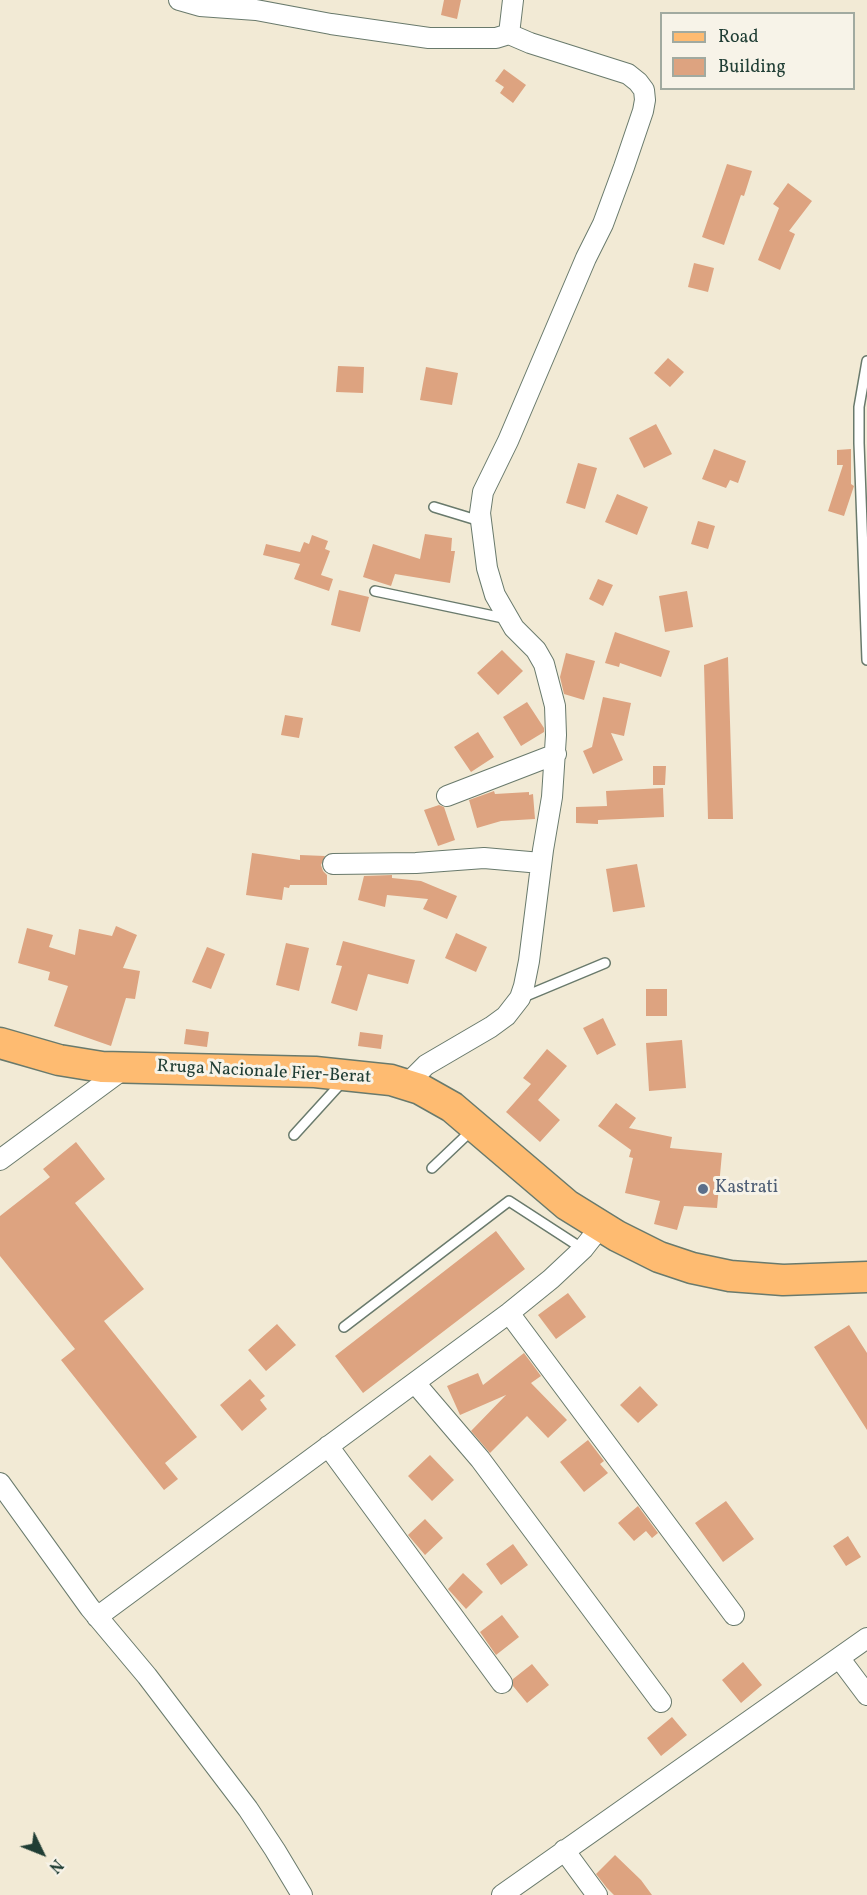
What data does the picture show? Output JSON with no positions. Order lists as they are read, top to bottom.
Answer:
{
  "streets": {
    "main road": ["Rruga Nacionale Fier-Berat"]
  },
  "places": ["Kastrati"],
  "legend": ["Road", "Building"],
  "north": "bottom right"
}
